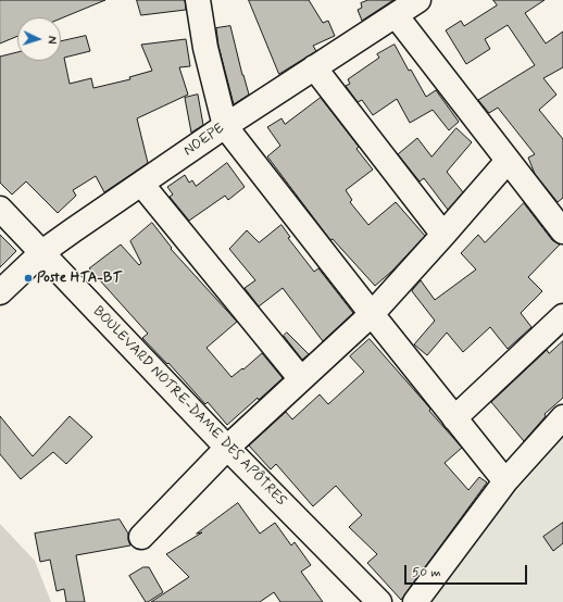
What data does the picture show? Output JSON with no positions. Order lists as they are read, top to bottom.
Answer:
{
  "streets": {
    "street": ["NOEPE", "BOULEVARD NOTRE-DAME DES APÔTRES"]
  },
  "crossings": [
    ["NOEPE", "BOULEVARD NOTRE-DAME DES APÔTRES"]
  ],
  "places": ["Poste HTA-BT"],
  "scale_bar": "50 m",
  "north": "right"
}
